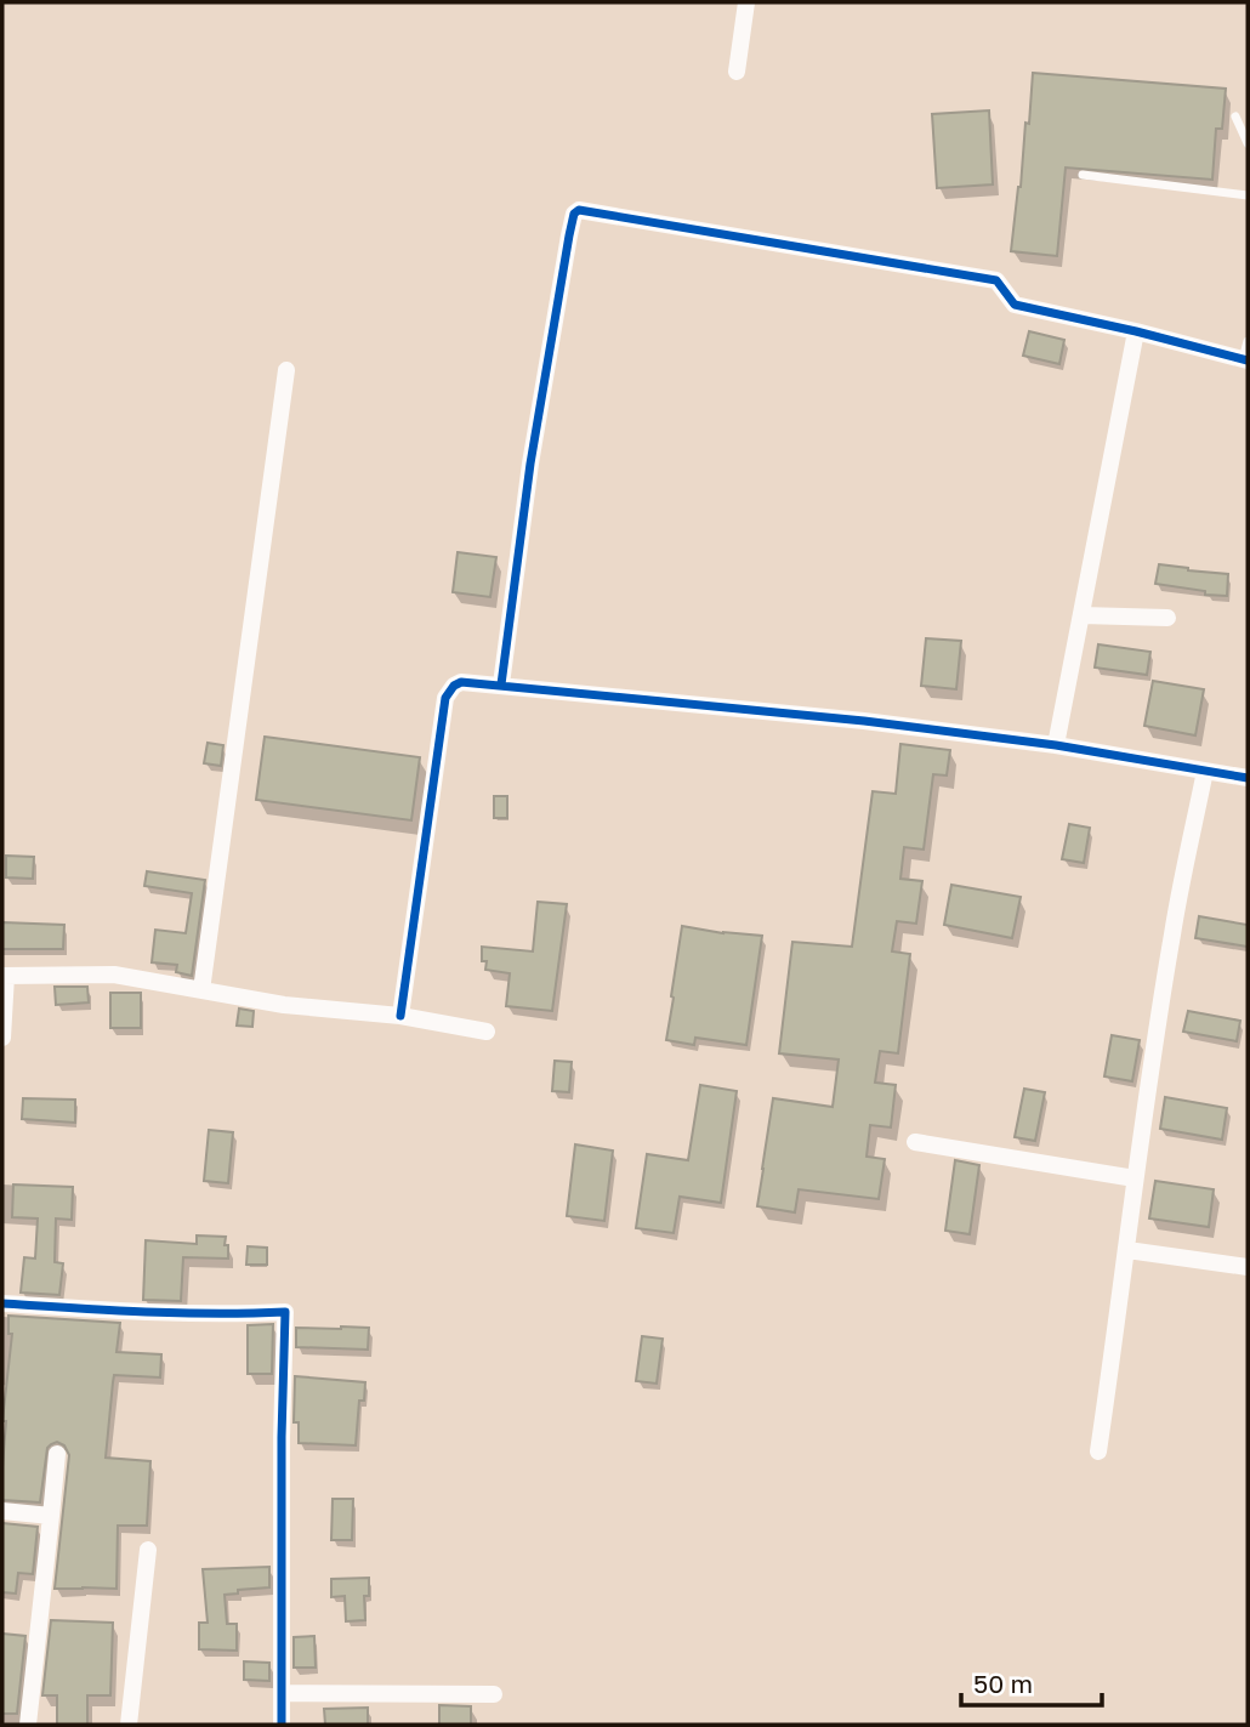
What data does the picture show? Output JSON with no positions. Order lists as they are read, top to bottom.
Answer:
{
  "scale_bar": "50 m"
}
